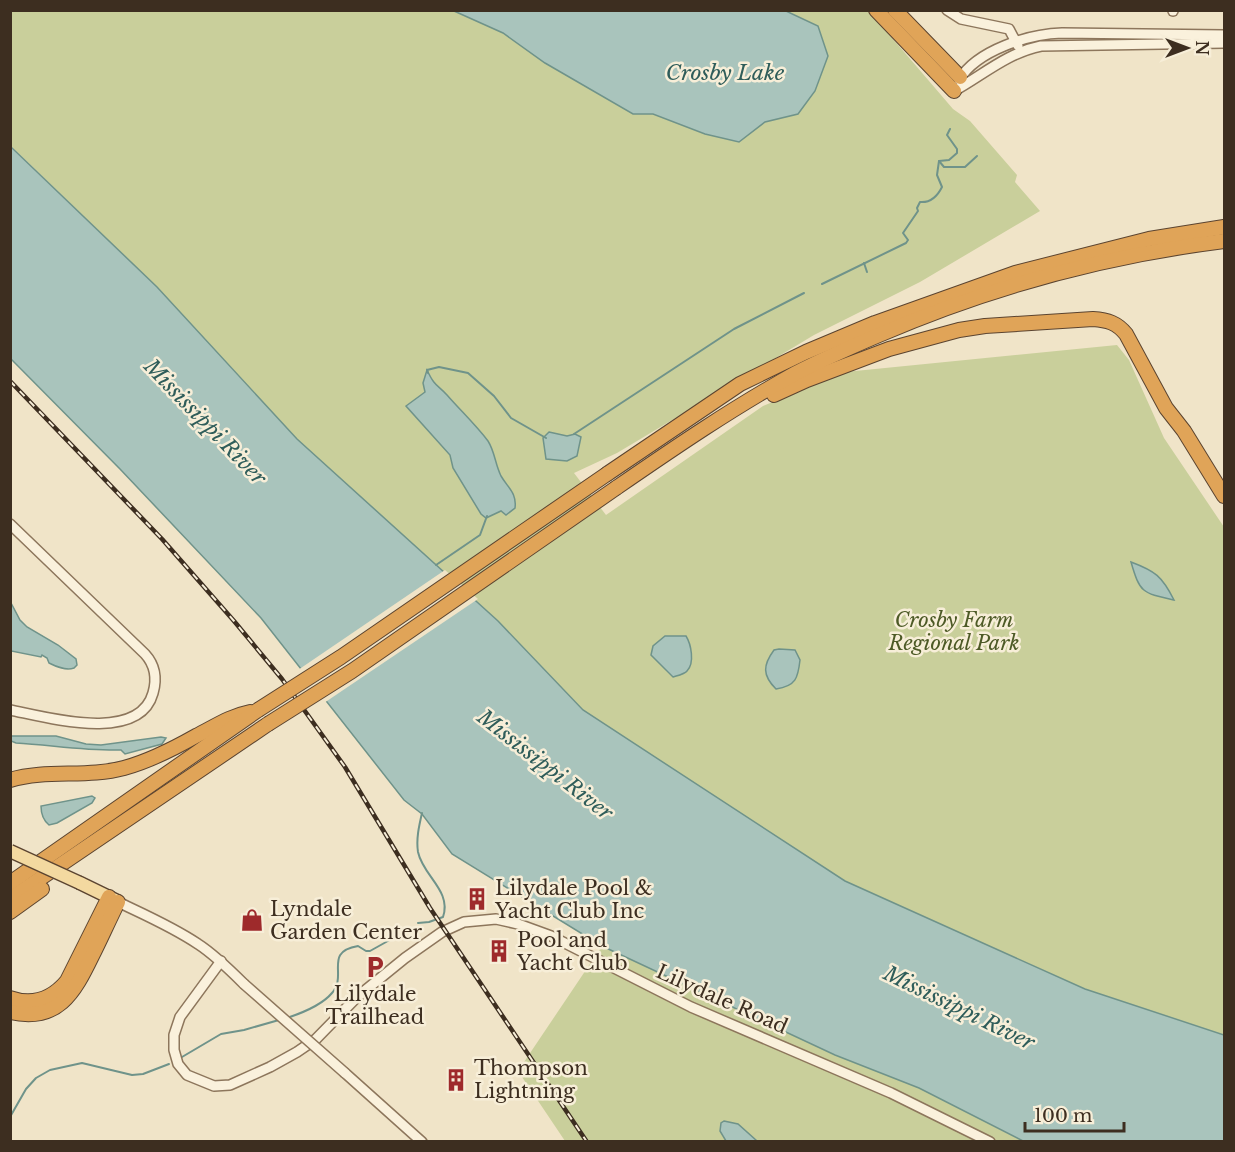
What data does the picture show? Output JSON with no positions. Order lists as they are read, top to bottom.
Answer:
{
  "streets": {
    "street": ["Lilydale Road"]
  },
  "water": ["Crosby Lake", "Mississippi River"],
  "parks": ["Crosby Farm Regional Park"],
  "places": {
    "building": ["Lilydale Pool & Yacht Club Inc", "Pool and Yacht Club", "Thompson Lightning"],
    "shop": ["Lyndale Garden Center"],
    "parking": ["Lilydale Trailhead"]
  },
  "scale_bar": "100 m",
  "north": "right"
}
